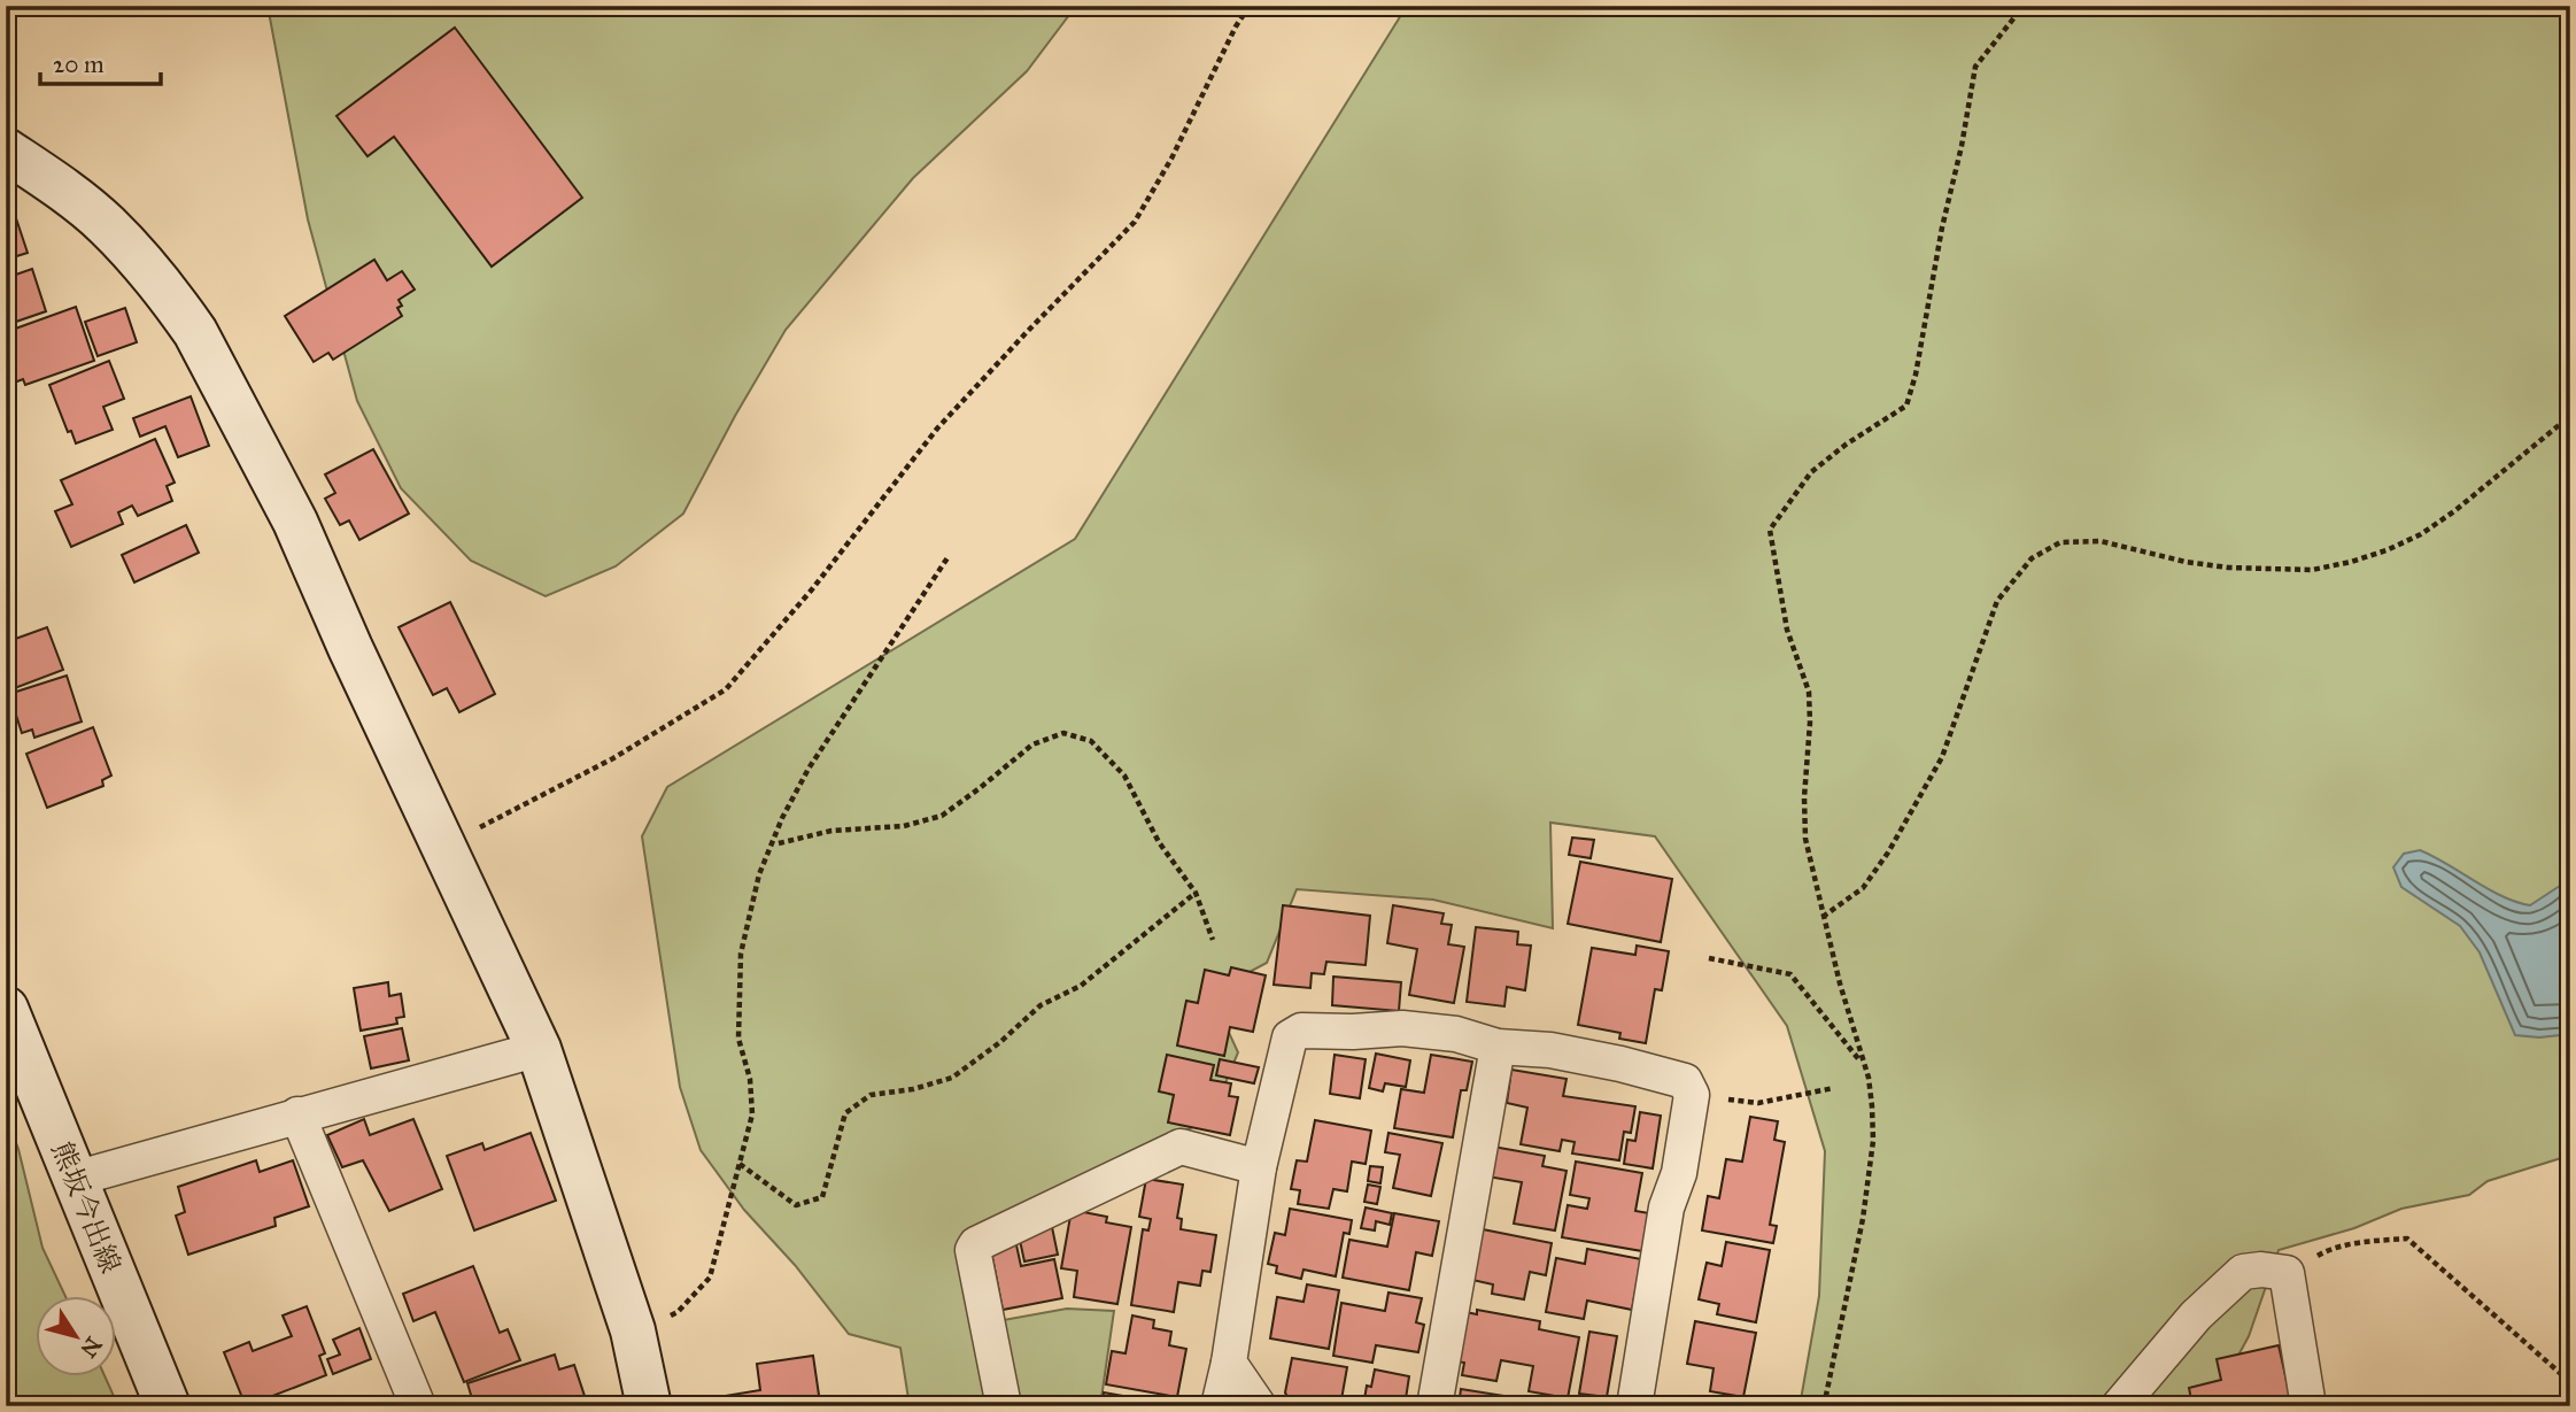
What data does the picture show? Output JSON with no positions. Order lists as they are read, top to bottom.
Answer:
{
  "streets": {
    "street": ["熊坂今出線"]
  },
  "scale_bar": "20 m",
  "north": "bottom right"
}
